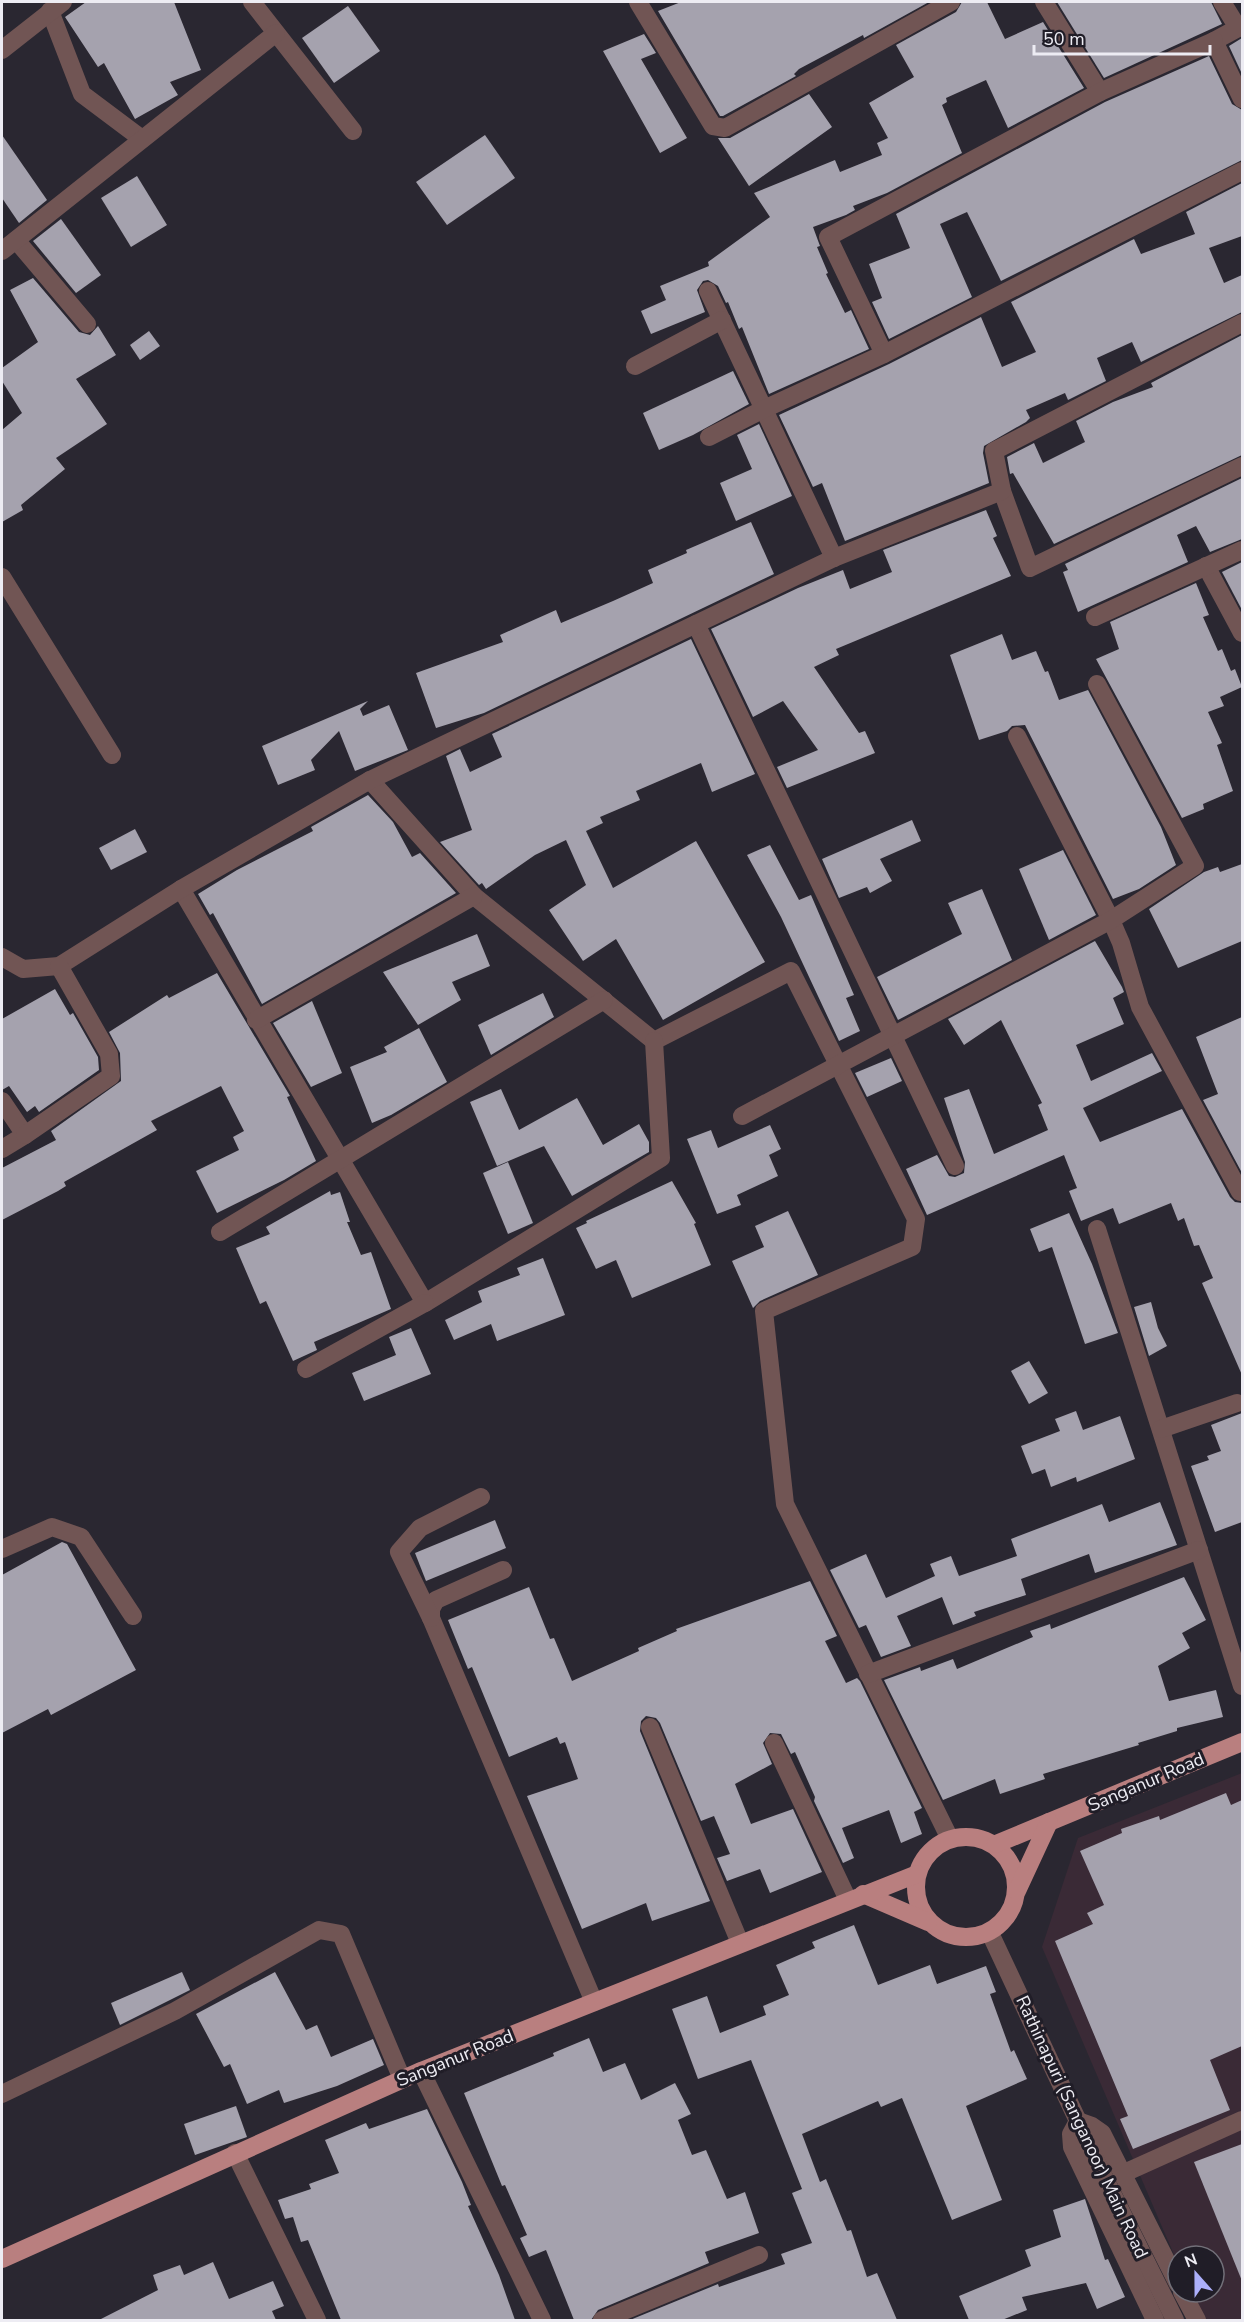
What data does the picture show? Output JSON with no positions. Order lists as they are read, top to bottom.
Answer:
{
  "streets": {
    "main road": ["Sanganur Road"],
    "street": ["Rathinapuri (Sanganoor) Main Road"]
  },
  "crossings": [
    ["Sanganur Road", "Rathinapuri (Sanganoor) Main Road"]
  ],
  "scale_bar": "50 m",
  "north": "top"
}
